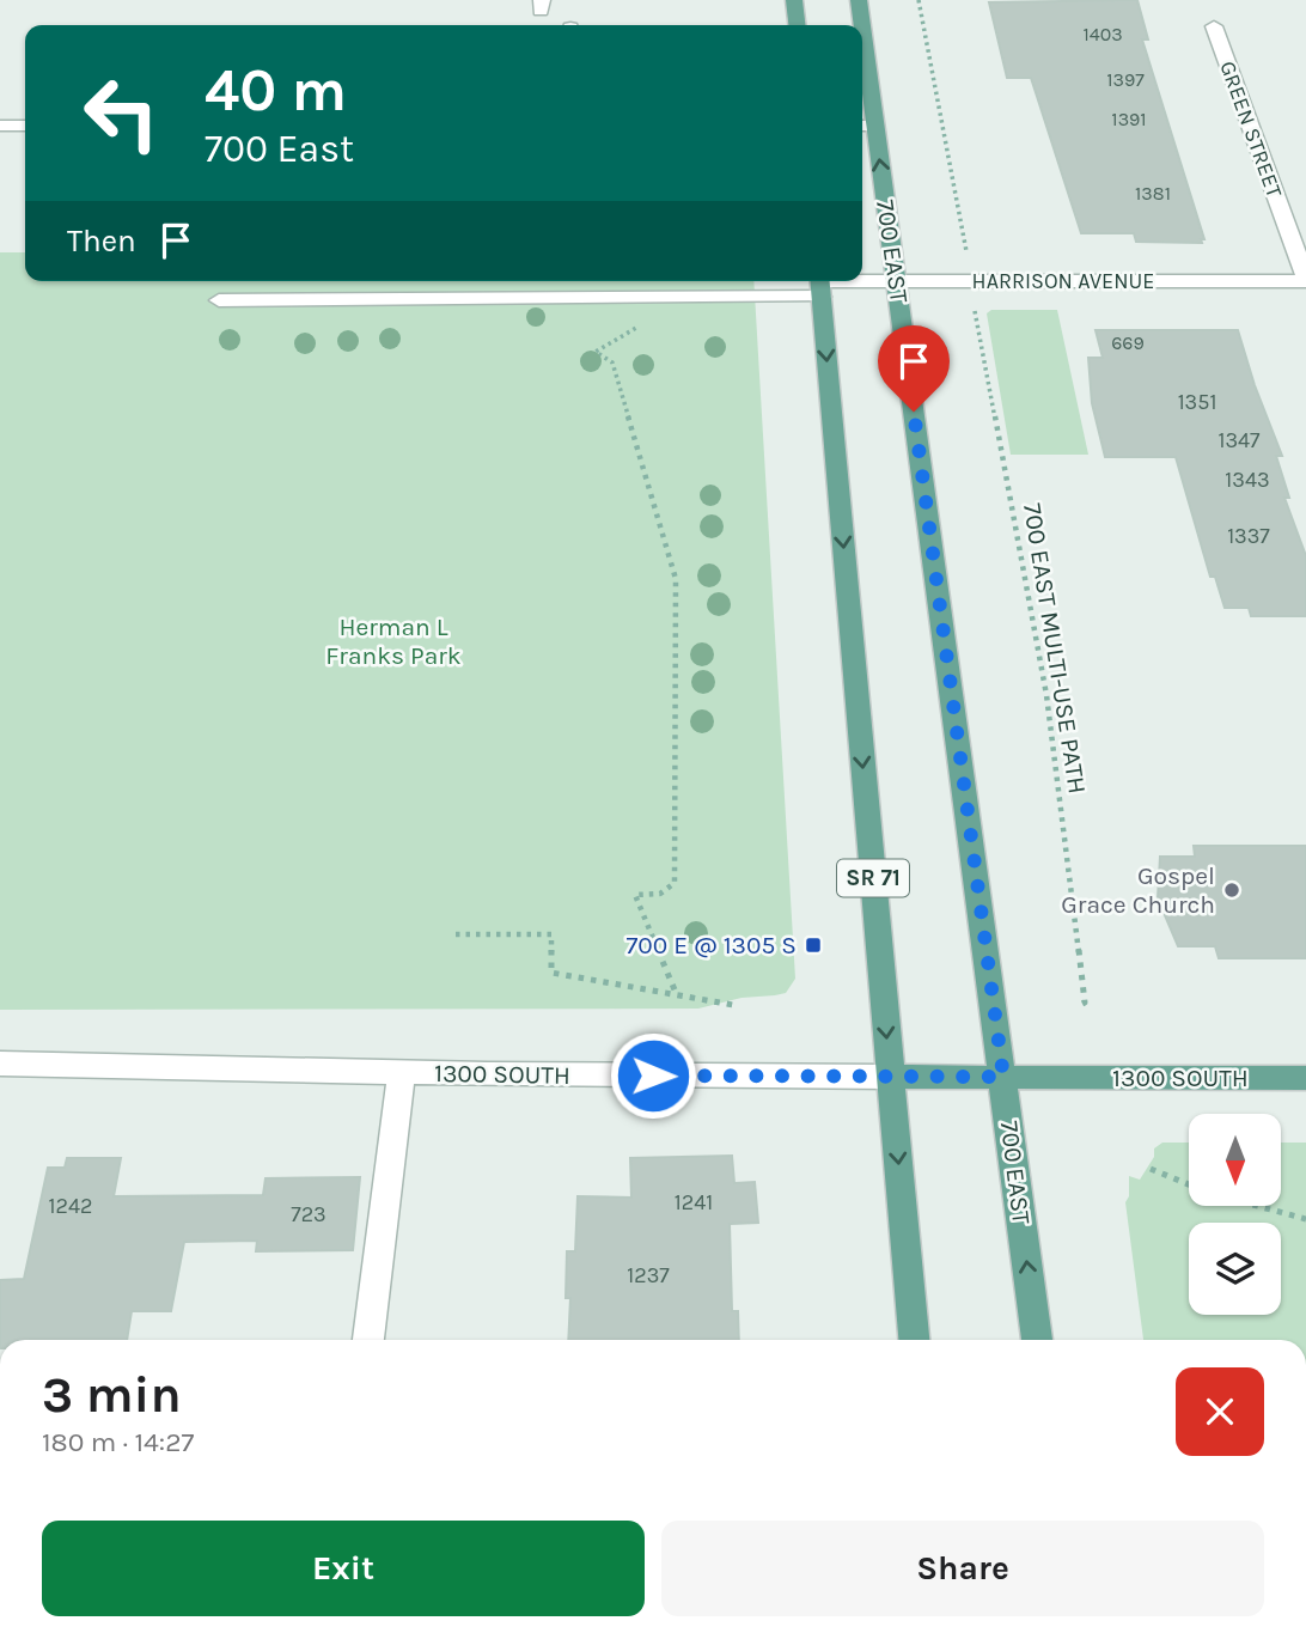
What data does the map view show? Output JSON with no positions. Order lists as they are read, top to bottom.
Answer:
{
  "streets": {
    "main road": ["700 EAST", "SR 71", "1300 SOUTH"],
    "street": ["GREEN STREET", "HARRISON AVENUE"],
    "path": ["700 EAST MULTI-USE PATH"]
  },
  "crossings": [
    ["GREEN STREET", "HARRISON AVENUE"],
    ["700 EAST", "HARRISON AVENUE"],
    ["700 EAST", "1300 SOUTH"],
    ["HARRISON AVENUE", "SR 71"],
    ["SR 71", "1300 SOUTH"]
  ],
  "parks": ["Herman L Franks Park"],
  "places": {
    "other": ["Gospel Grace Church"],
    "transit": ["700 E @ 1305 S"]
  },
  "house_numbers": [
    "1403",
    "1397",
    "1391",
    "1381",
    "669",
    "1351",
    "1347",
    "1343",
    "1337",
    "1241",
    "1242",
    "723",
    "1237"
  ],
  "north": "bottom",
  "page": {
    "turn": ["40 m", "700 East"],
    "then": "Then",
    "heading": ["3 min", "180 m · 14:27"],
    "buttons": ["Exit", "Share"]
  }
}
